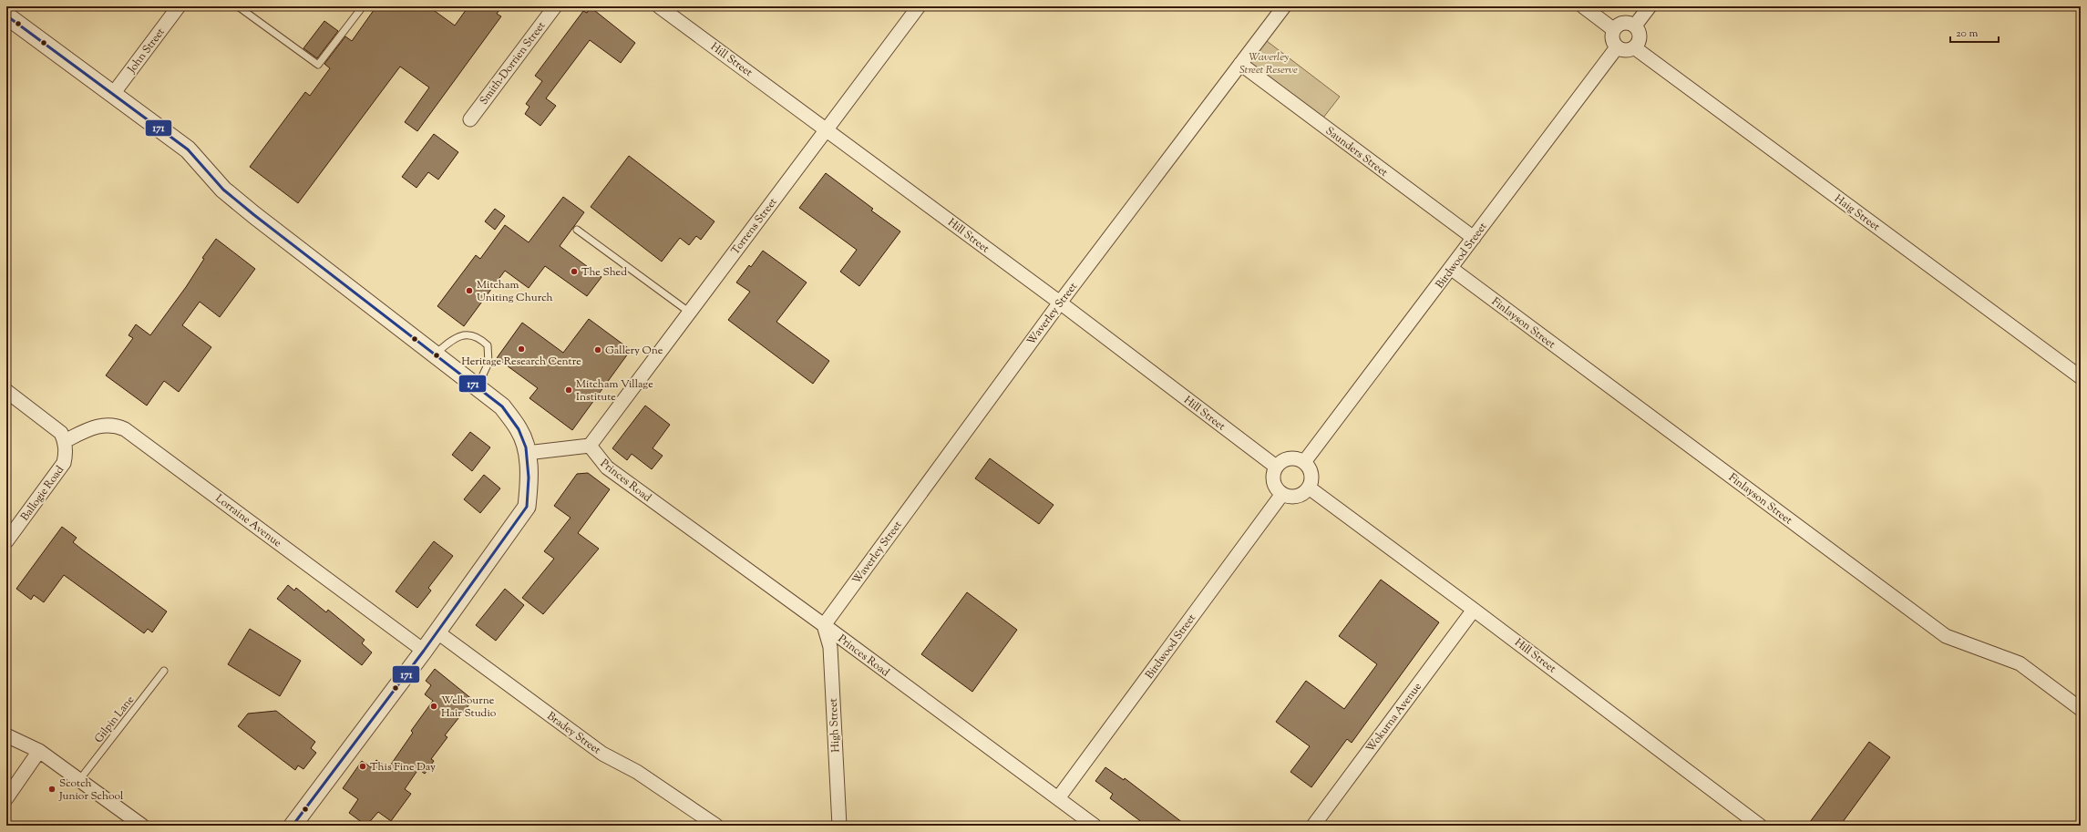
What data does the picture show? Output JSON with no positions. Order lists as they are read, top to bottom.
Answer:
{
  "streets": {
    "street": [
      "John Street",
      "Hill Street",
      "Smith-Dorrien Street",
      "Saunders Street",
      "Haig Street",
      "Torrens Street",
      "Birdwood Sreeet",
      "Waverley Street",
      "Finlayson Street",
      "Princes Road",
      "Ballogie Road",
      "Lorraine Avenue",
      "Birdwood Street",
      "Wokurna Avenue",
      "High Street",
      "Bradey Street"
    ],
    "lane": ["Gilpin Lane"]
  },
  "crossings": [
    ["Hill Street", "Torrens Street"],
    ["Hill Street", "Birdwood Sreeet"],
    ["Hill Street", "Waverley Street"],
    ["Hill Street", "Birdwood Street"],
    ["Hill Street", "Wokurna Avenue"],
    ["Saunders Street", "Birdwood Sreeet"],
    ["Saunders Street", "Waverley Street"],
    ["Haig Street", "Birdwood Sreeet"],
    ["Torrens Street", "Princes Road"],
    ["Birdwood Sreeet", "Finlayson Street"],
    ["Birdwood Sreeet", "Birdwood Street"],
    ["Waverley Street", "Princes Road"],
    ["Waverley Street", "High Street"],
    ["Princes Road", "Birdwood Street"],
    ["Princes Road", "High Street"],
    ["Ballogie Road", "Lorraine Avenue"]
  ],
  "parks": ["Waverley Street Reserve"],
  "places": [
    "The Shed",
    "Mitcham Uniting Church",
    "Heritage Research Centre",
    "Gallery One",
    "Mitcham Village Institute",
    "Welbourne Hair Studio",
    "This Fine Day",
    "Scotch Junior School"
  ],
  "lines": ["transit line 171"],
  "scale_bar": "20 m"
}
